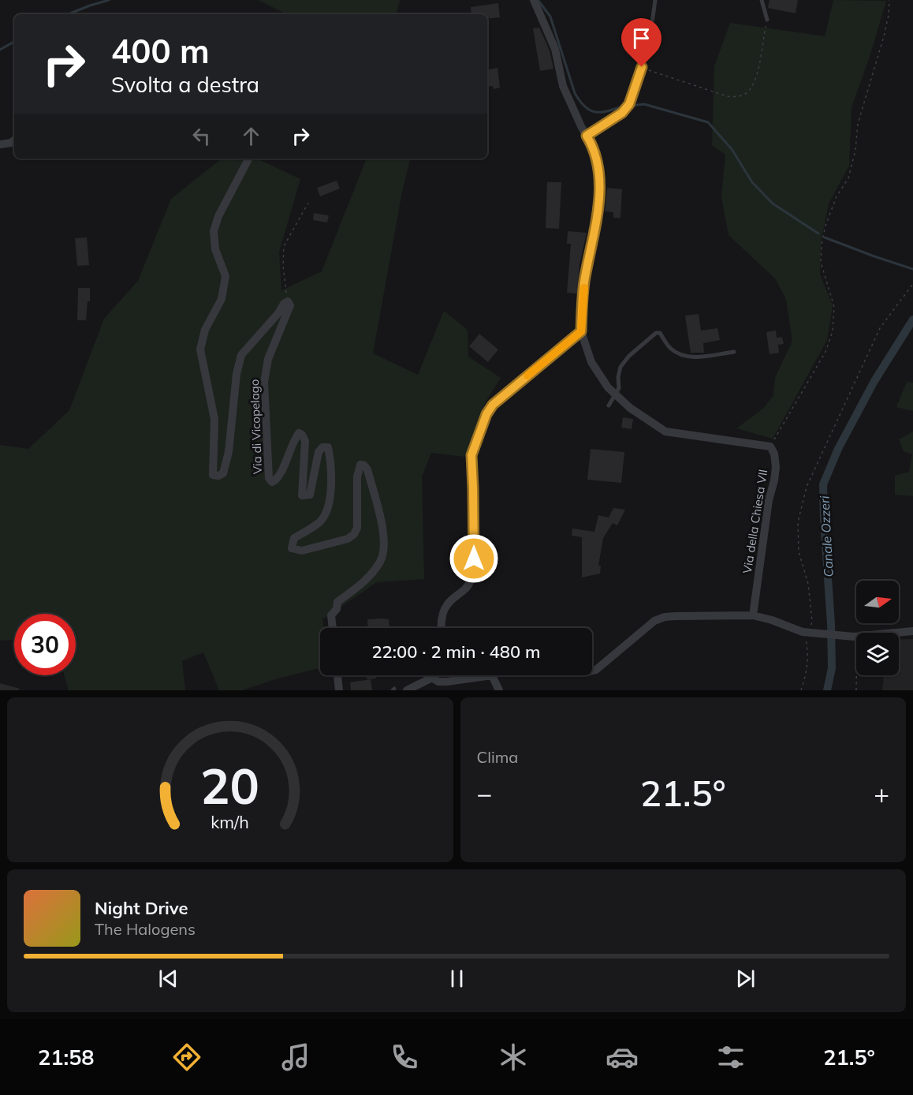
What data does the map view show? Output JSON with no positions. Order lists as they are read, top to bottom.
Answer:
{
  "streets": {
    "street": ["Via di Vicopelago", "Via della Chiesa VII"]
  },
  "water": ["Canale Ozzeri"],
  "north": "right",
  "page": {
    "turn": ["400 m", "Svolta a destra"],
    "limit": "30",
    "trip": "22:00 · 2 min · 480 m",
    "tile": "Clima",
    "heat": ["−", "21.5°", "+"],
    "song": ["Night Drive", "The Halogens"],
    "tabs": ["21:58", "21.5°"],
    "gauge": ["20", "km/h"]
  }
}
